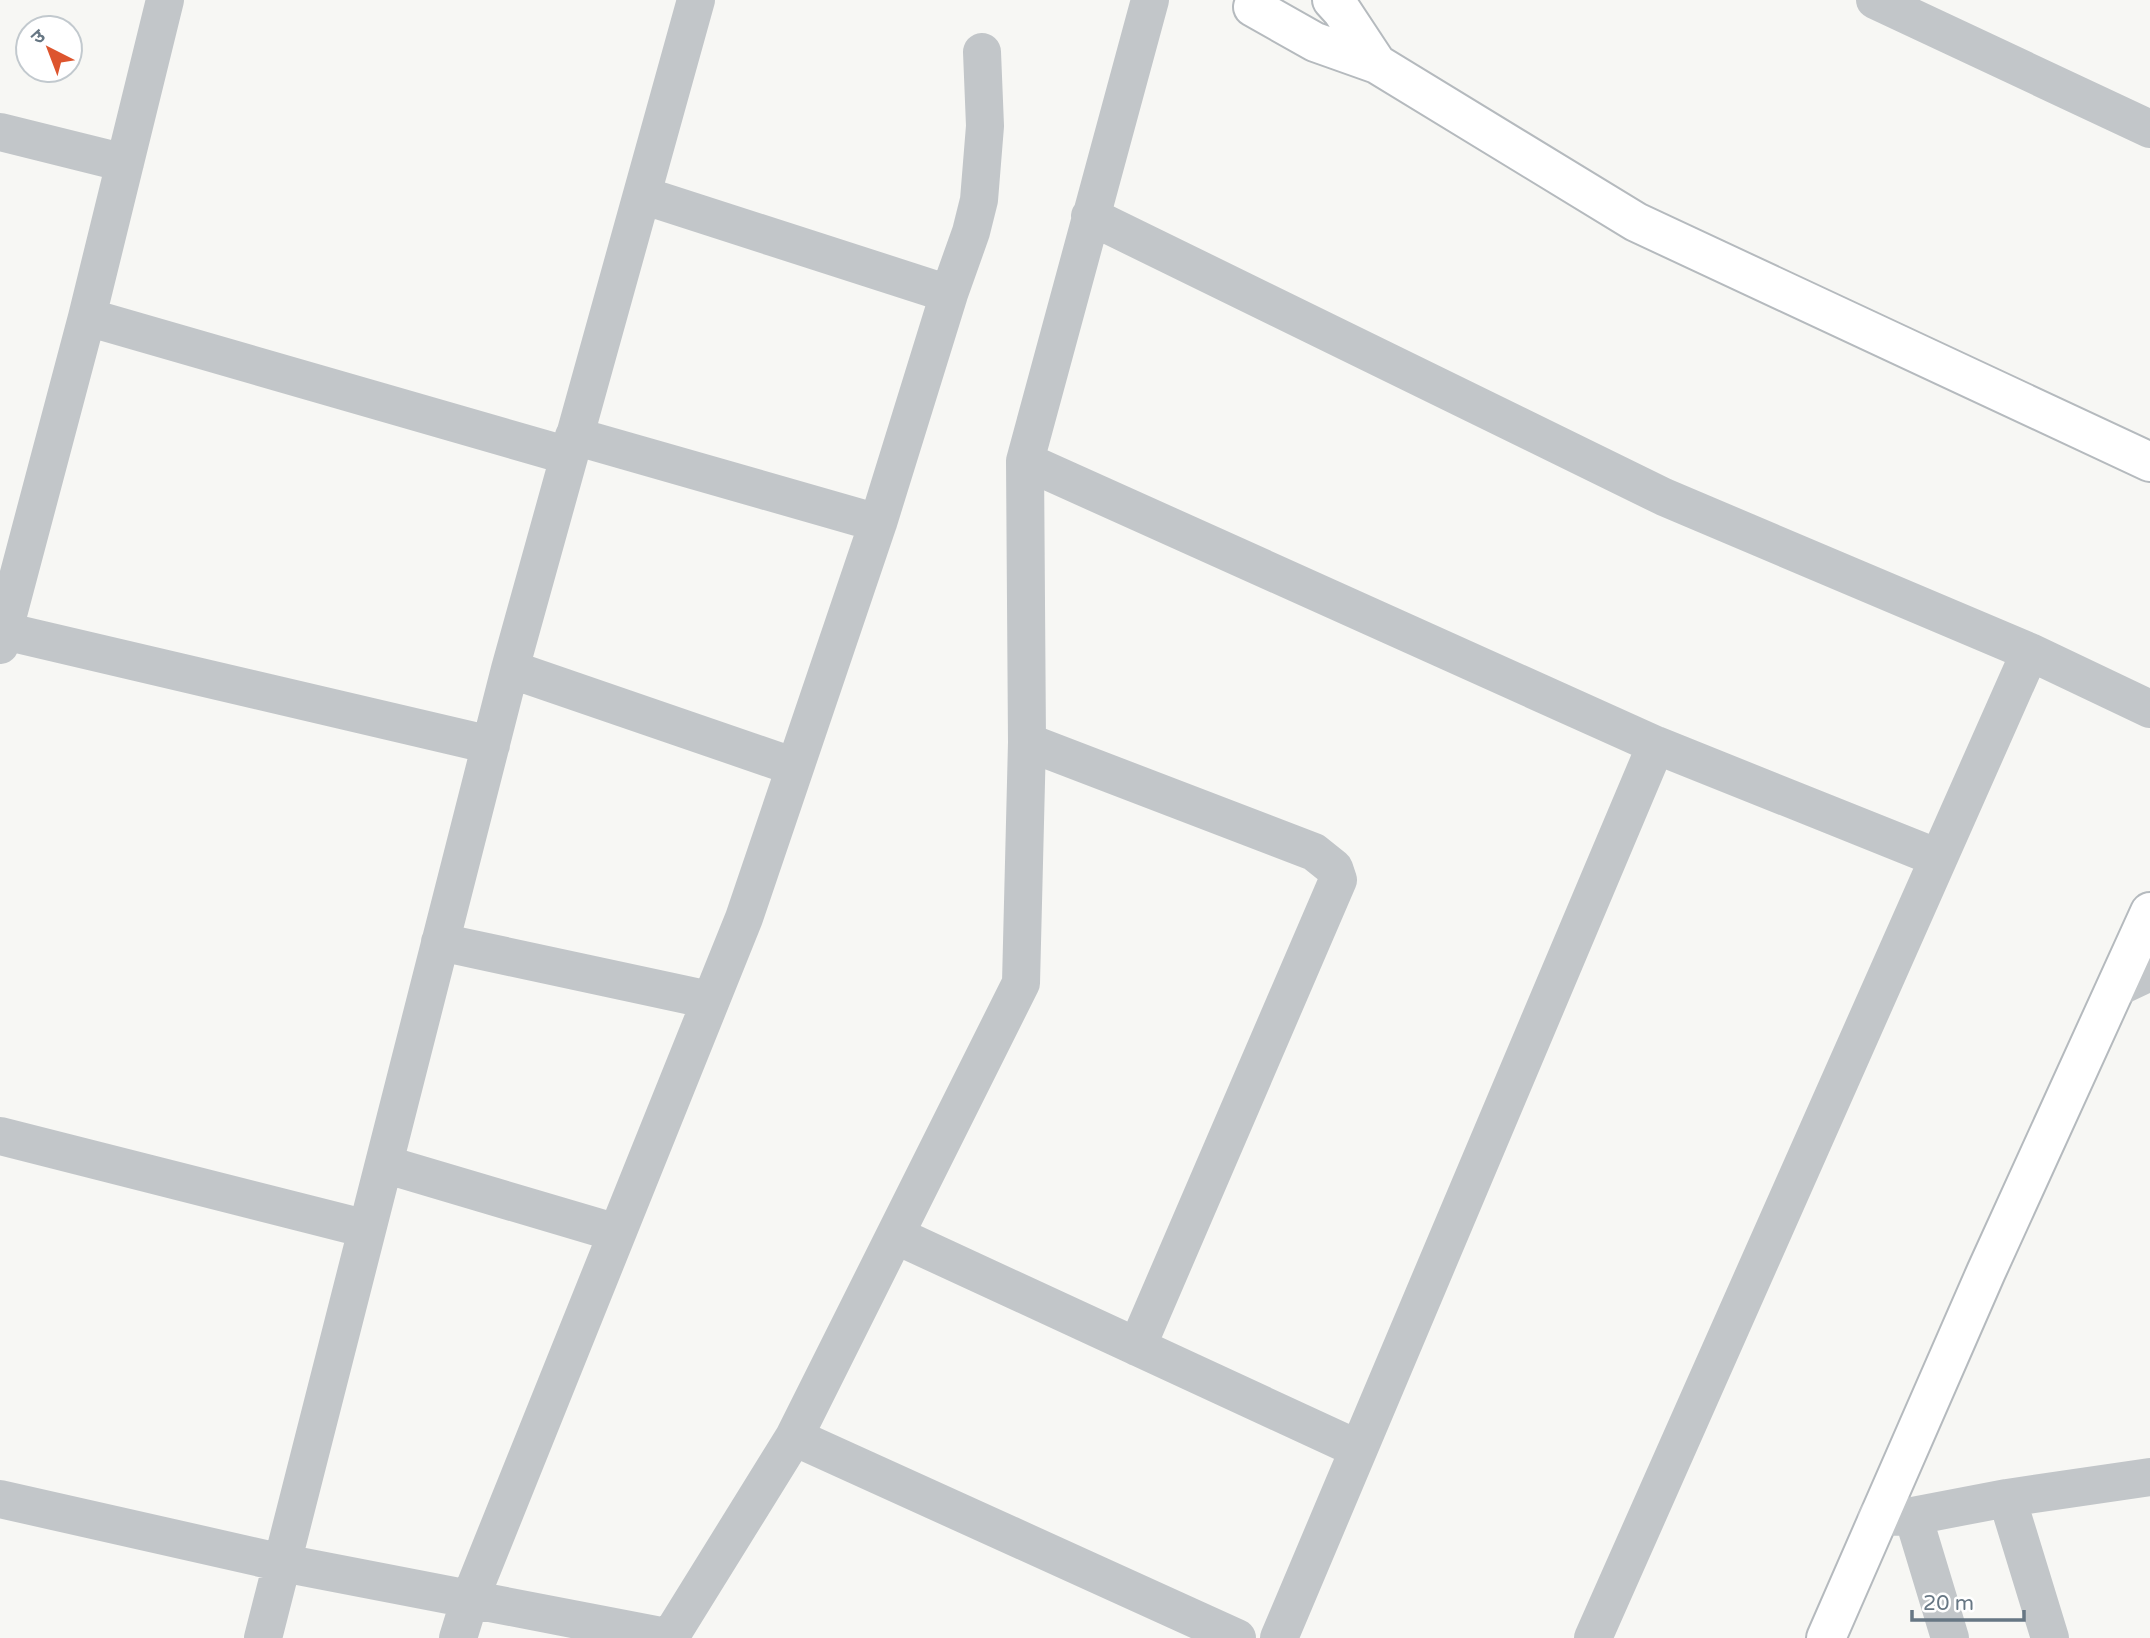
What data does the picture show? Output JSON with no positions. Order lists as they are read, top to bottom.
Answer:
{
  "scale_bar": "20 m",
  "north": "top left"
}
